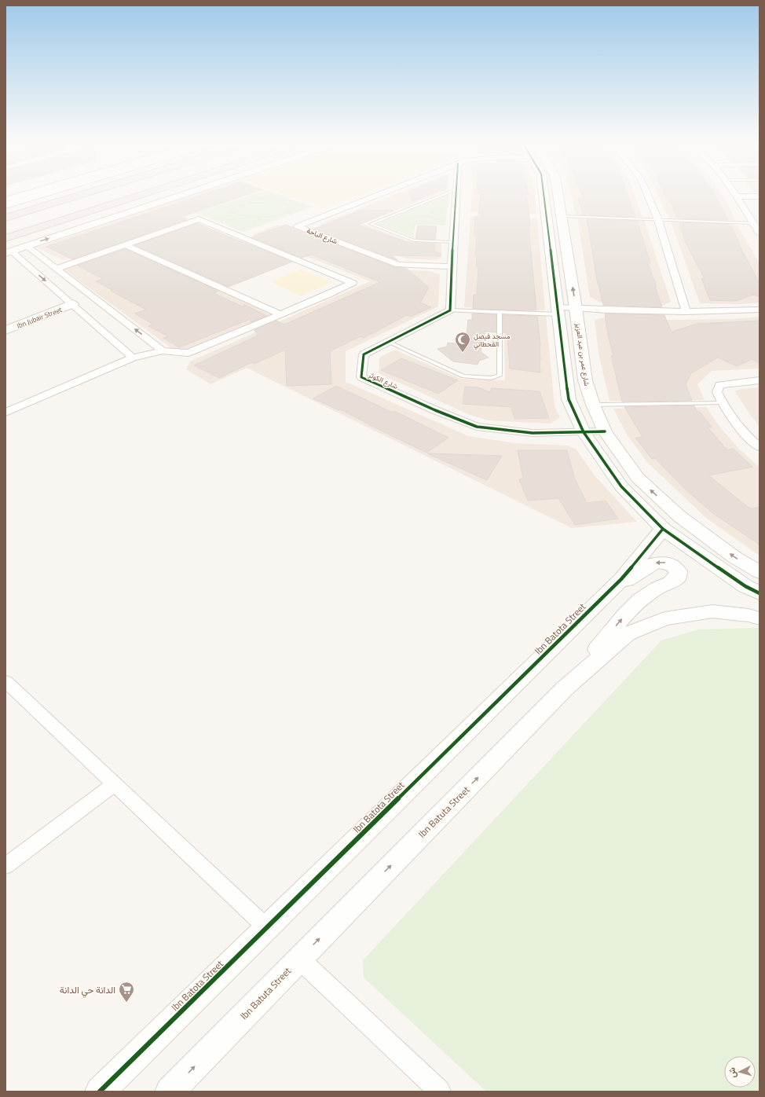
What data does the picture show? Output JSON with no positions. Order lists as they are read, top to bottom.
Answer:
{
  "streets": {
    "street": [
      "شارع الباحة",
      "Ibn Jubair Street",
      "شارع عمر بن عبد العزيز",
      "شارع الكوثر",
      "Ibn Batota Street",
      "Ibn Batuta Street"
    ]
  },
  "crossings": [
    ["شارع عمر بن عبد العزيز", "شارع الكوثر"]
  ],
  "one_way": ["Ibn Batuta Street"],
  "places": {
    "mosque": ["مسجد فيصل القحطاني"],
    "supermarket": ["الدانة حي الدانة"]
  },
  "north": "left"
}
